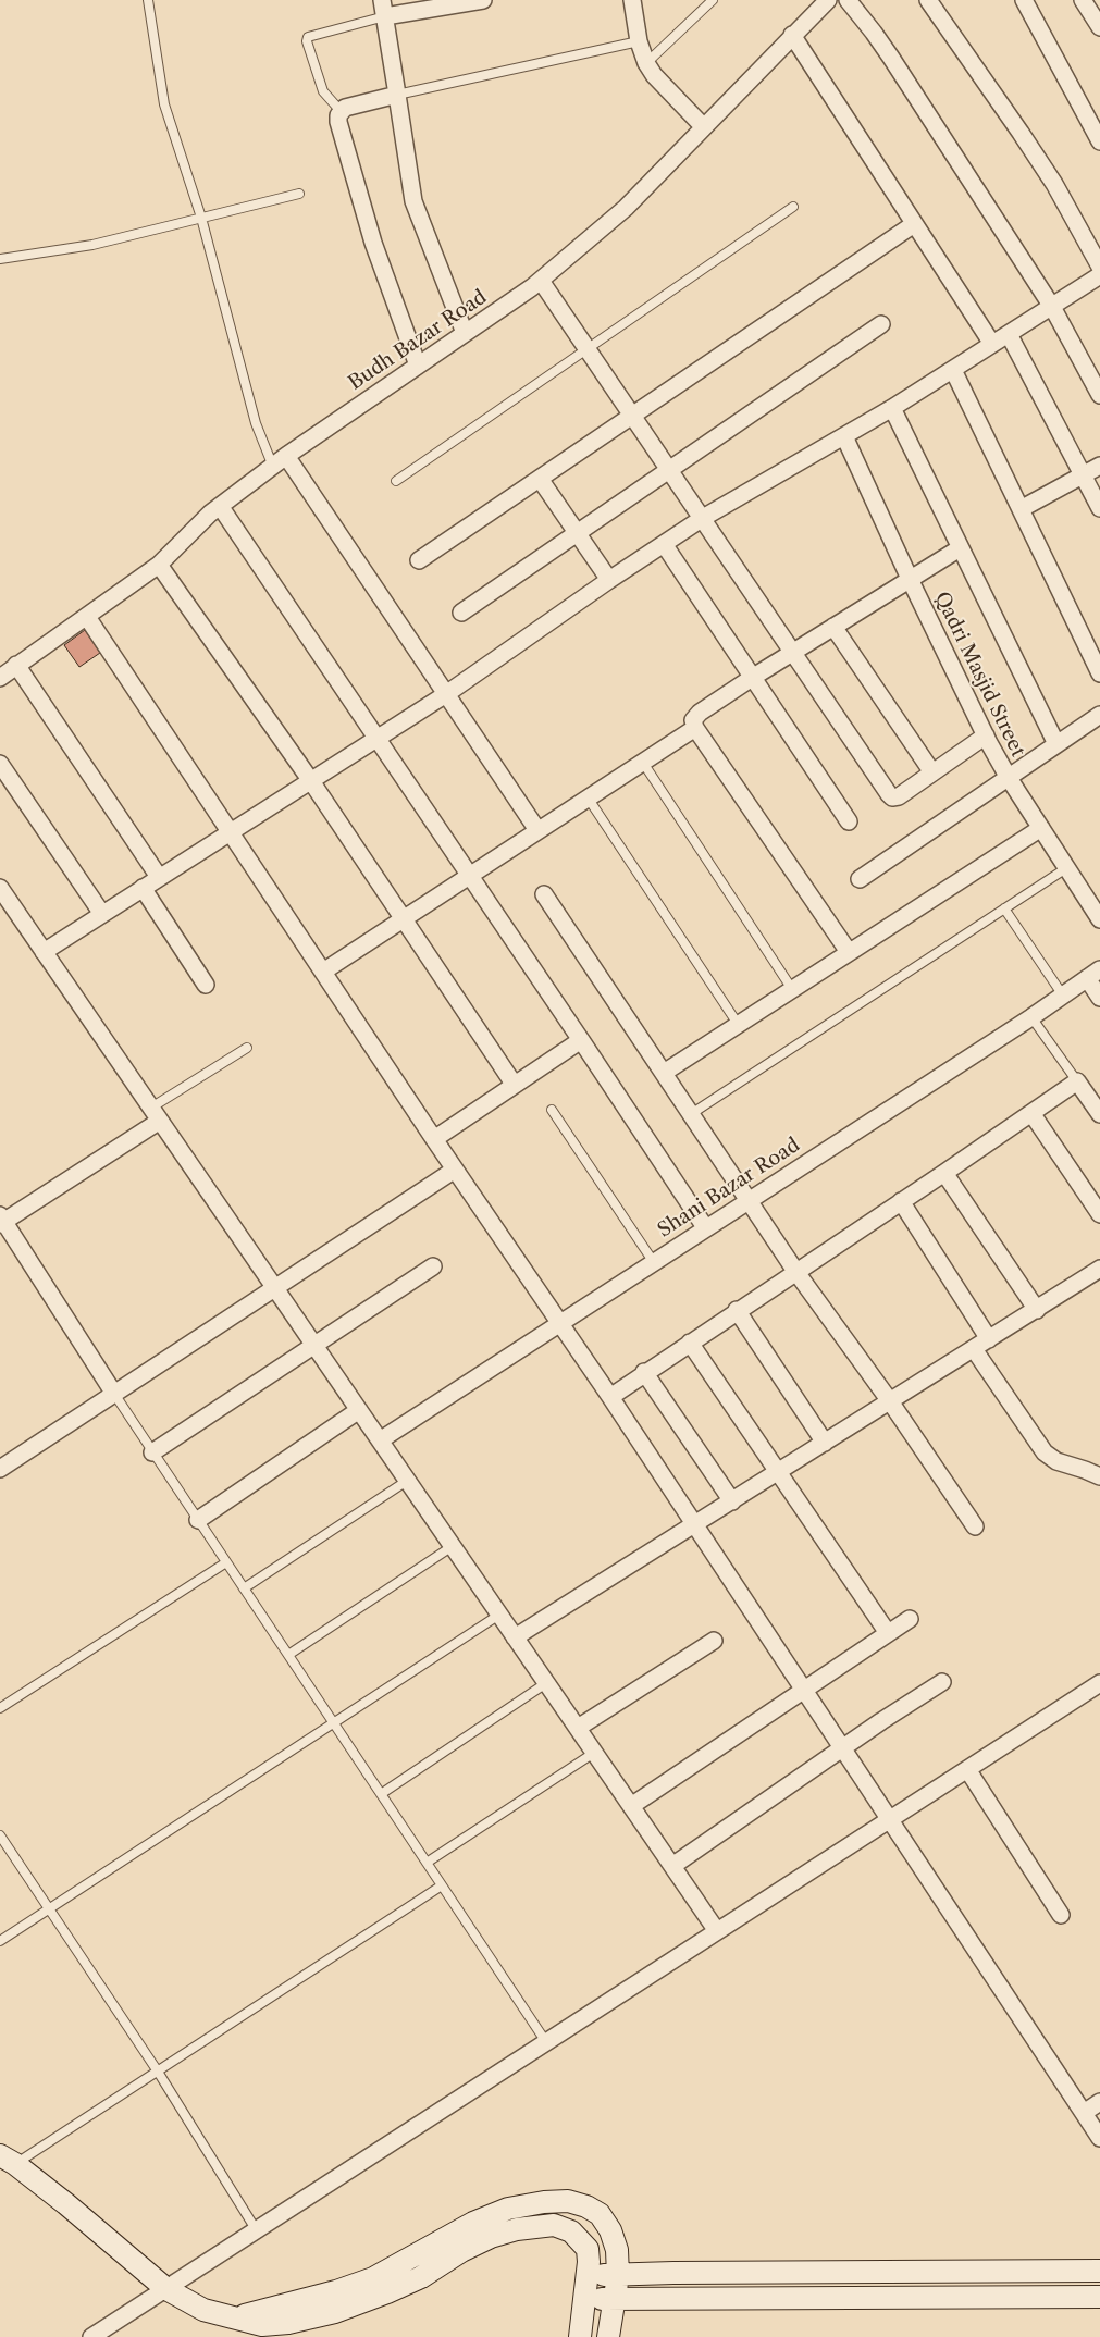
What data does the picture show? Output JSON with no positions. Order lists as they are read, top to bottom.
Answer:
{
  "streets": {
    "street": ["Budh Bazar Road", "Qadri Masjid Street", "Shani Bazar Road"]
  }
}
